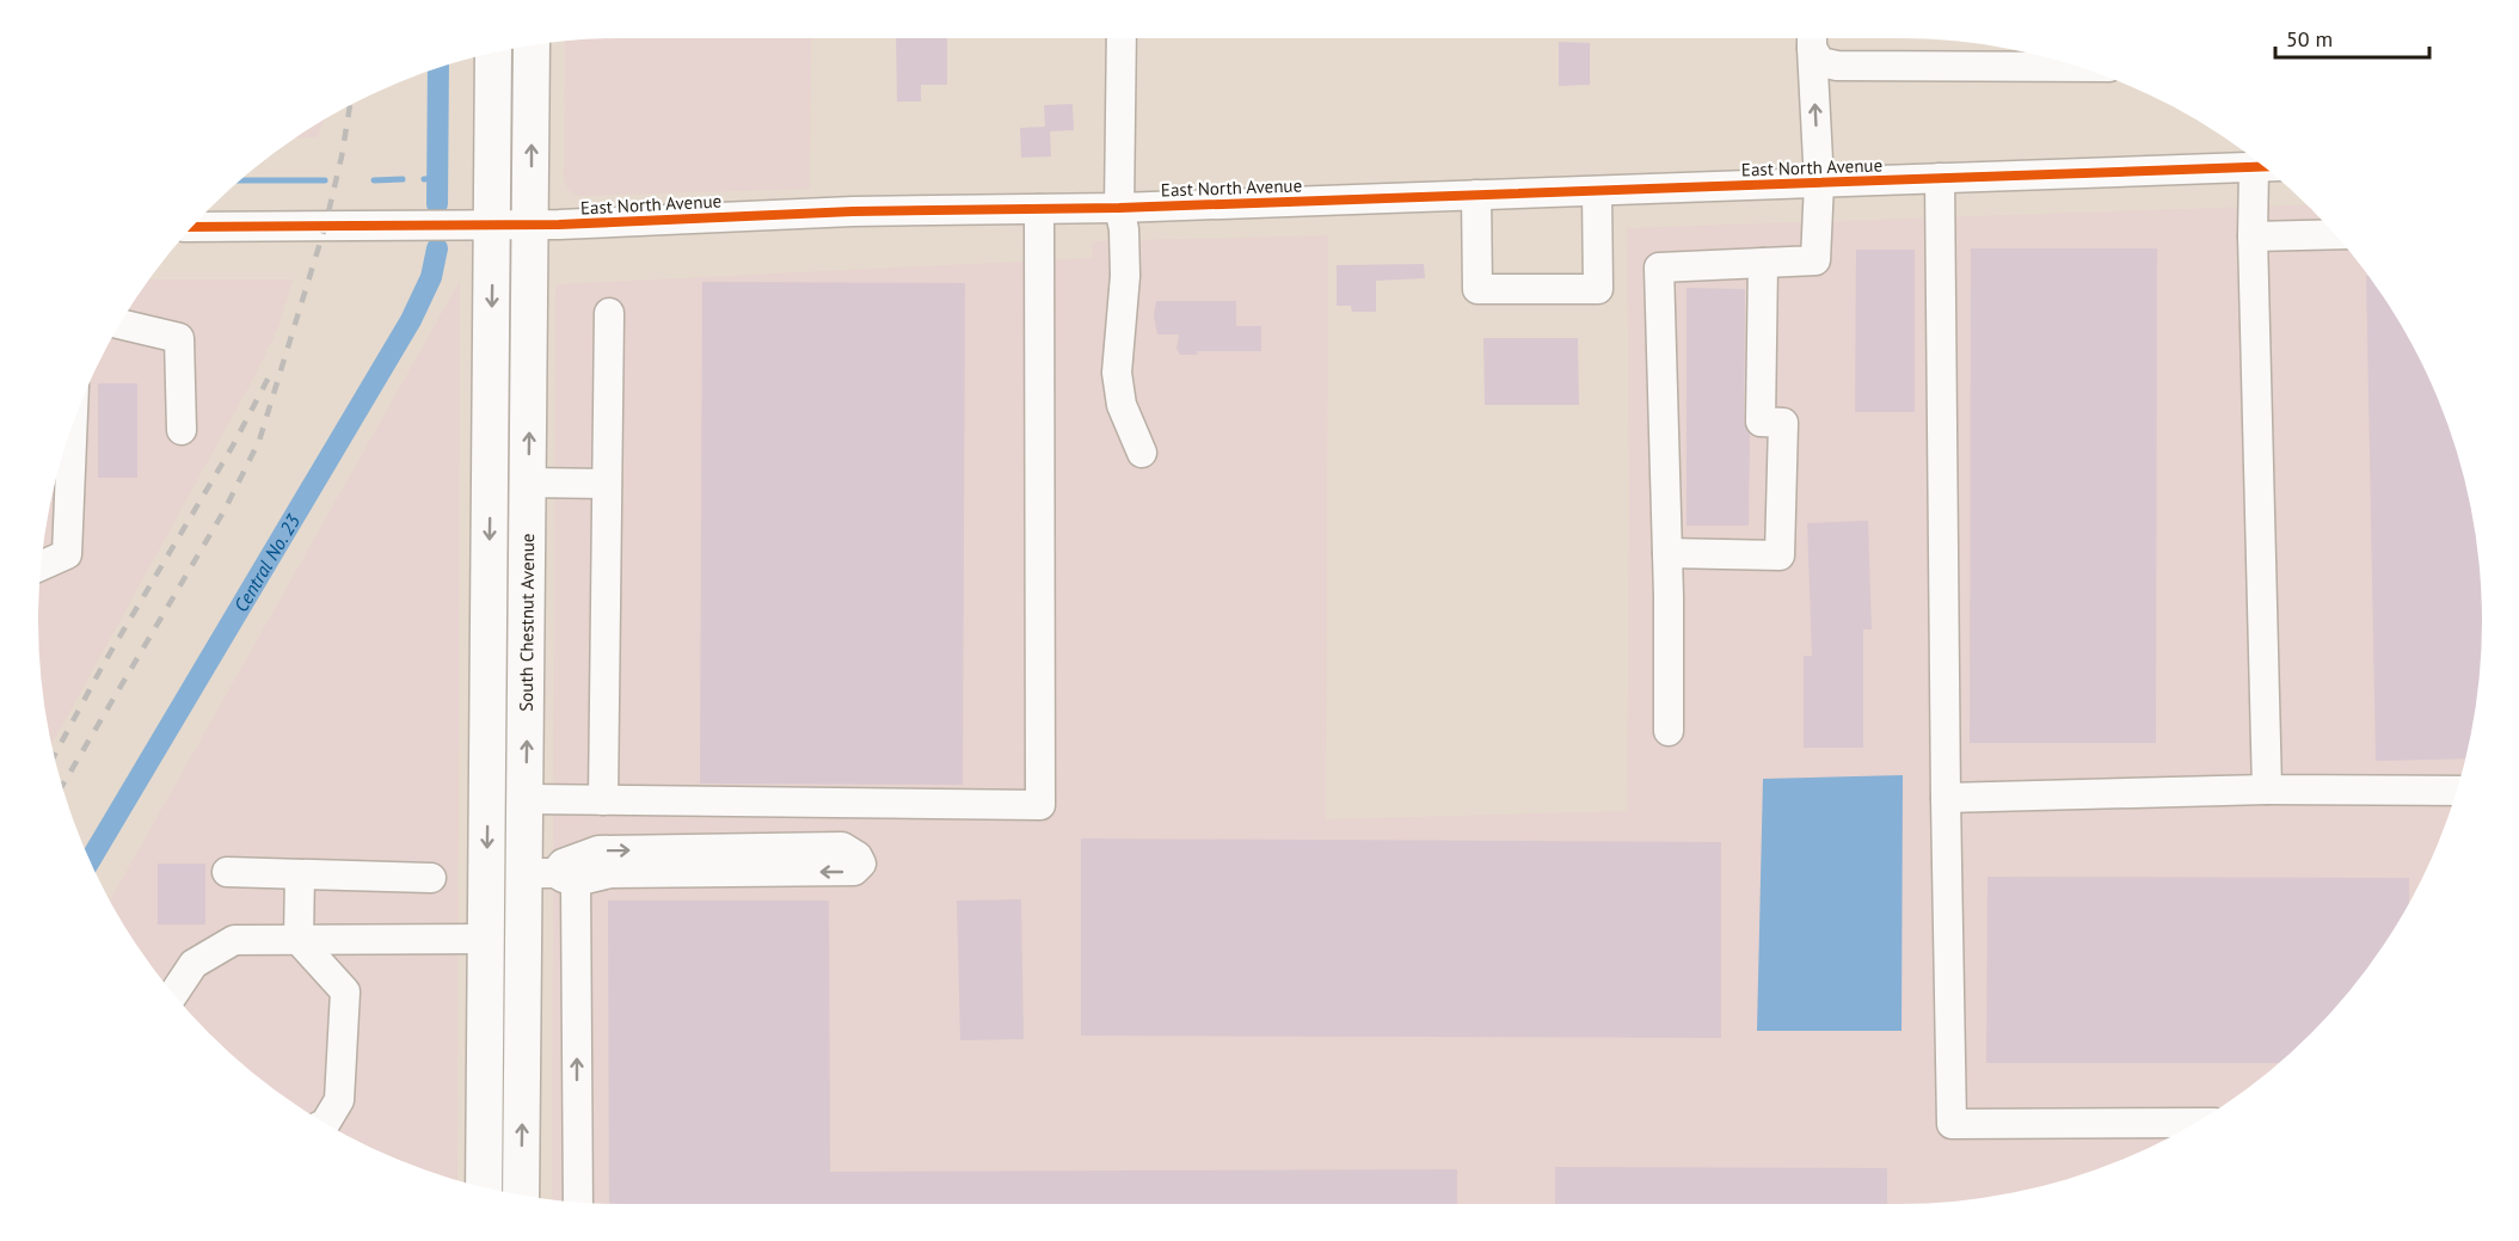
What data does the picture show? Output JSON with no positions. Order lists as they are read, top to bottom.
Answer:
{
  "streets": {
    "main road": ["South Chestnut Avenue"],
    "street": ["East North Avenue"]
  },
  "crossings": [
    ["East North Avenue", "South Chestnut Avenue"]
  ],
  "water": ["Central No. 23"],
  "scale_bar": "50 m"
}
